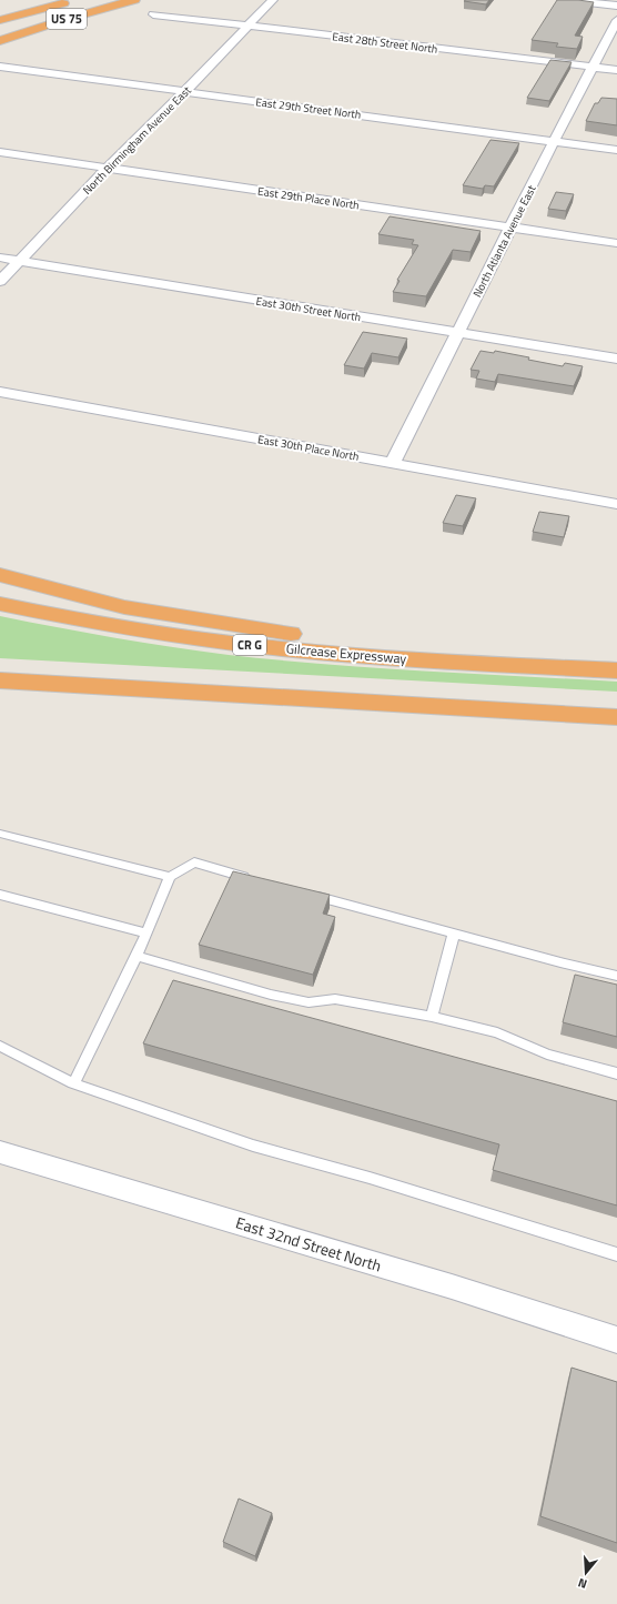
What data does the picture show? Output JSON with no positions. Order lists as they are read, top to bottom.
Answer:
{
  "streets": {
    "highway": ["US 75", "CR G", "Gilcrease Expressway"],
    "street": [
      "East 28th Street North",
      "East 29th Street North",
      "North Birmingham Avenue East",
      "East 29th Place North",
      "North Atlanta Avenue East",
      "East 30th Street North",
      "East 30th Place North",
      "East 32nd Street North"
    ]
  },
  "crossings": [
    ["East 28th Street North", "North Birmingham Avenue East"],
    ["East 28th Street North", "North Atlanta Avenue East"],
    ["East 29th Street North", "North Birmingham Avenue East"],
    ["East 29th Street North", "North Atlanta Avenue East"],
    ["North Birmingham Avenue East", "East 29th Place North"],
    ["North Birmingham Avenue East", "East 30th Street North"],
    ["East 29th Place North", "North Atlanta Avenue East"],
    ["North Atlanta Avenue East", "East 30th Street North"],
    ["North Atlanta Avenue East", "East 30th Place North"]
  ],
  "north": "bottom"
}
